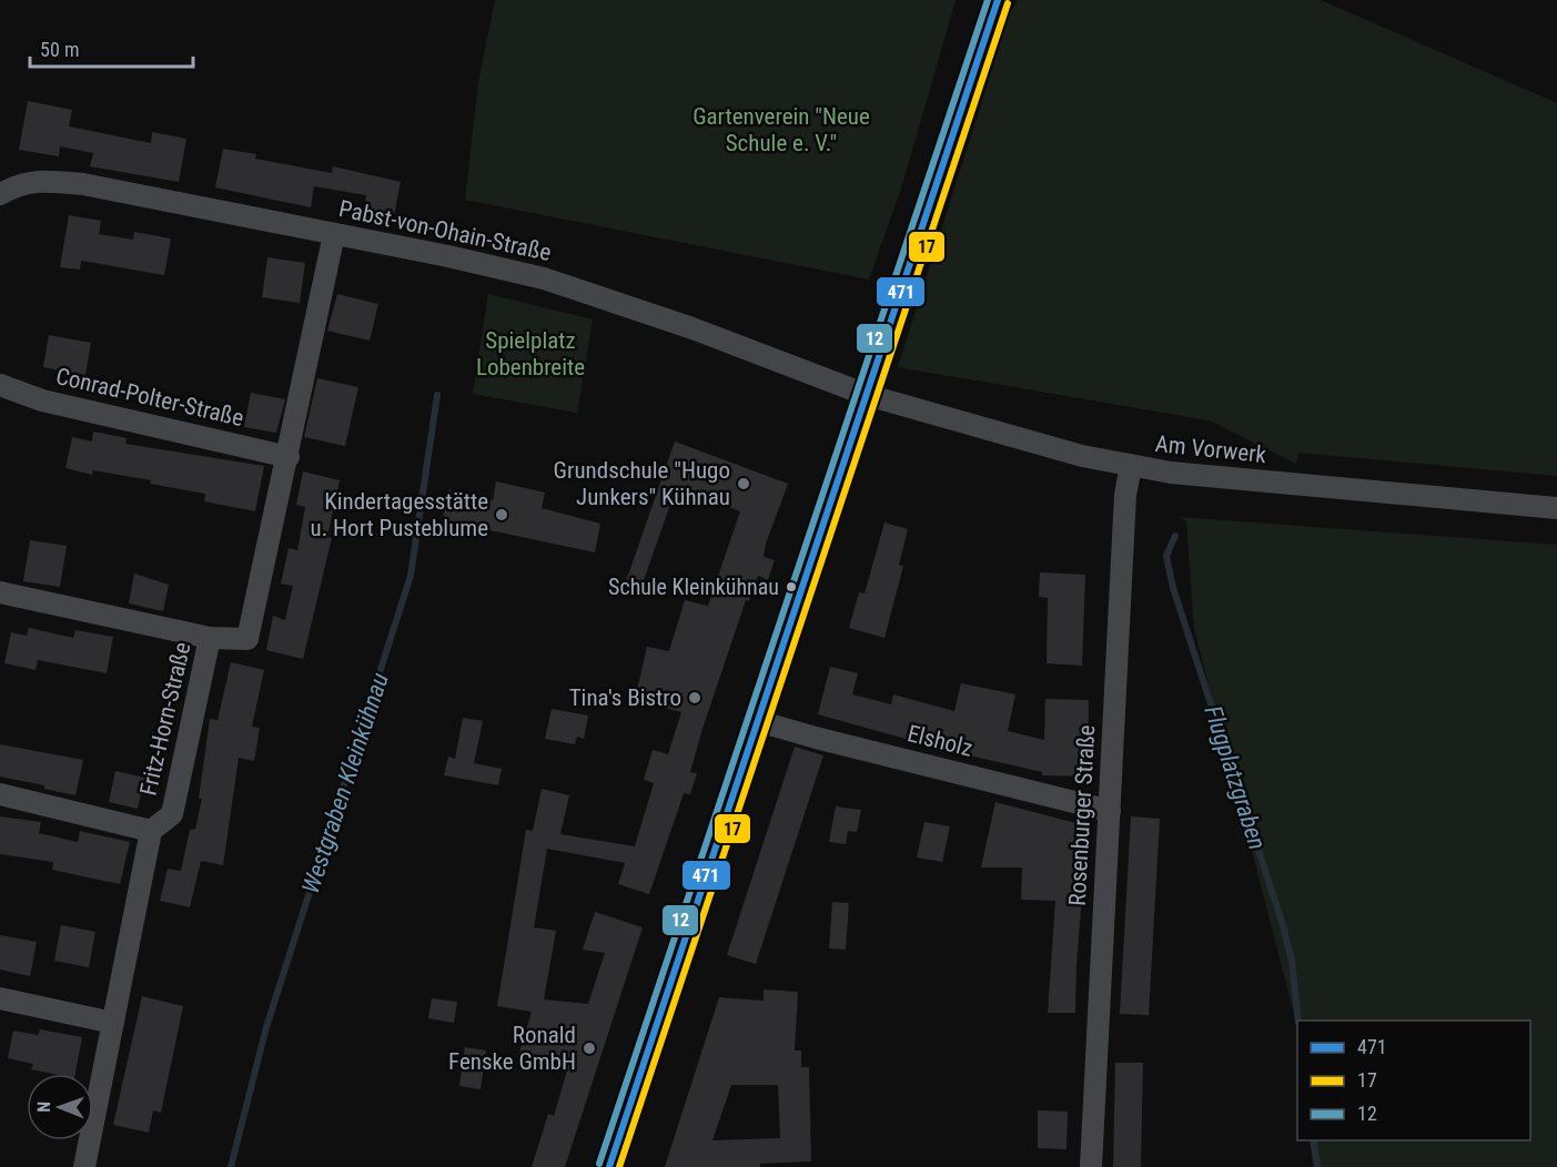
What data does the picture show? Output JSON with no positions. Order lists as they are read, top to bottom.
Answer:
{
  "streets": {
    "street": [
      "Pabst-von-Ohain-Straße",
      "Conrad-Polter-Straße",
      "Am Vorwerk",
      "Fritz-Horn-Straße",
      "Elsholz",
      "Rosenburger Straße"
    ]
  },
  "crossings": [
    ["Pabst-von-Ohain-Straße", "Am Vorwerk"],
    ["Pabst-von-Ohain-Straße", "Fritz-Horn-Straße"],
    ["Conrad-Polter-Straße", "Fritz-Horn-Straße"],
    ["Am Vorwerk", "Rosenburger Straße"],
    ["Elsholz", "Rosenburger Straße"]
  ],
  "water": ["Flugplatzgraben", "Westgraben Kleinkühnau"],
  "parks": ["Gartenverein \"Neue Schule e. V.\"", "Spielplatz Lobenbreite"],
  "places": [
    "Grundschule \"Hugo Junkers\" Kühnau",
    "Kindertagesstätte u. Hort Pusteblume",
    "Schule Kleinkühnau",
    "Tina's Bistro",
    "Ronald Fenske GmbH"
  ],
  "lines": ["transit line 471", "transit line 12", "transit line 17"],
  "legend": ["471", "17", "12"],
  "scale_bar": "50 m",
  "north": "left"
}
